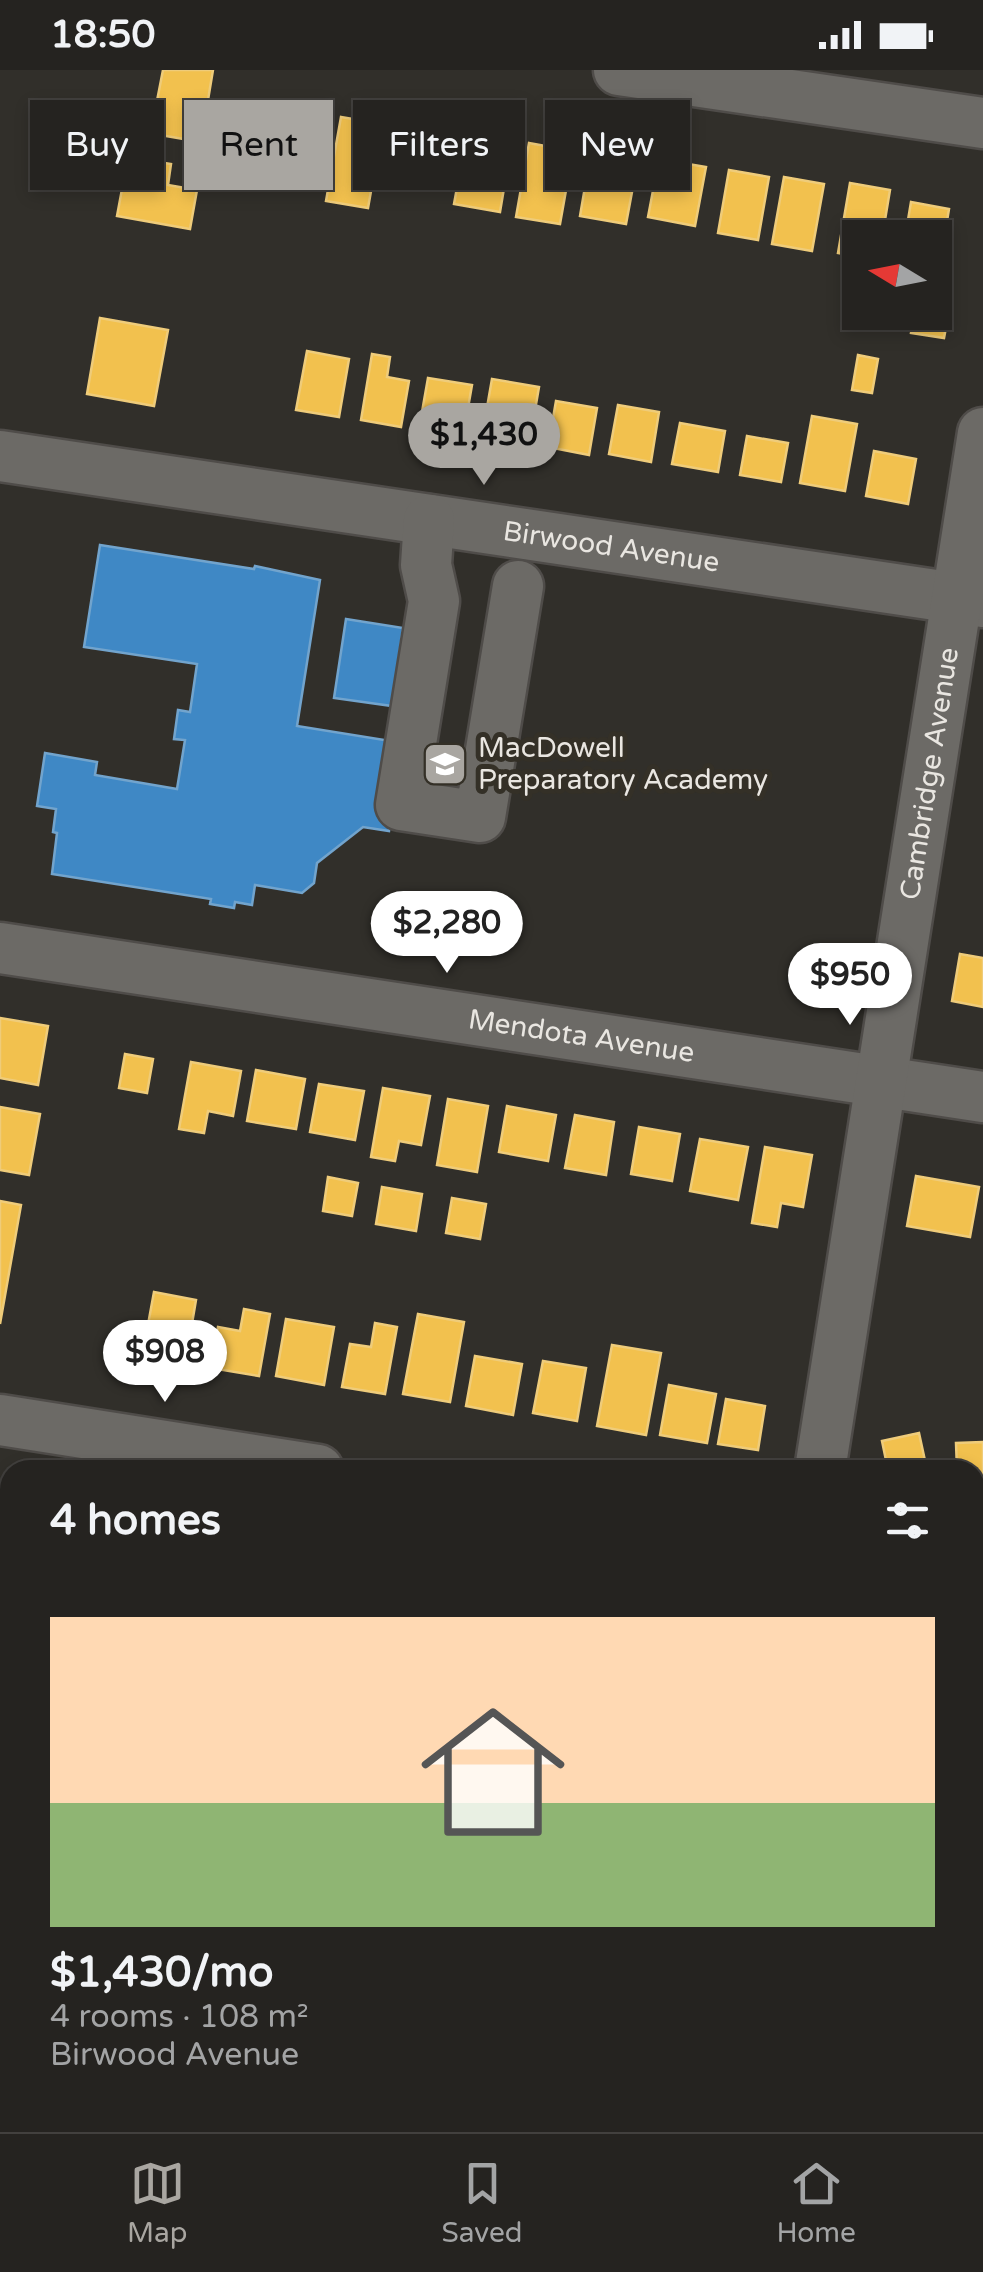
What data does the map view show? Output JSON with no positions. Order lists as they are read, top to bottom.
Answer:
{
  "streets": {
    "street": ["Birwood Avenue", "Cambridge Avenue", "Mendota Avenue"]
  },
  "crossings": [
    ["Birwood Avenue", "Cambridge Avenue"],
    ["Cambridge Avenue", "Mendota Avenue"]
  ],
  "places": {
    "school or university": ["MacDowell Preparatory Academy"]
  },
  "north": "left",
  "page": {
    "status": "18:50",
    "chip": [
      "Buy",
      "Rent",
      "Filters",
      "New"
    ],
    "price": [
      "$1,430",
      "$2,280",
      "$950",
      "$908"
    ],
    "heading": "4 homes",
    "list": [
      {
        "name": "$1,430/mo",
        "note": "4 rooms · 108 m² · Birwood Avenue"
      }
    ],
    "tabs": ["Map", "Saved", "Home"]
  }
}
